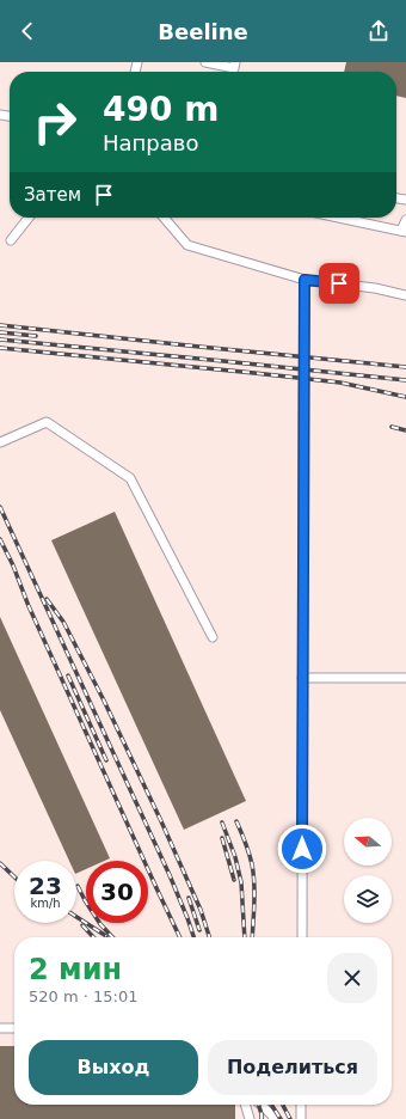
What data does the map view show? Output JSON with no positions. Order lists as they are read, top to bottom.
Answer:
{
  "north": "left",
  "page": {
    "header": "Beeline",
    "turn": ["490 m", "Направо"],
    "then": "Затем",
    "speed": "23 km/h",
    "limit": "30",
    "heading": ["2 мин", "520 m · 15:01"],
    "buttons": ["Выход", "Поделиться"]
  }
}
